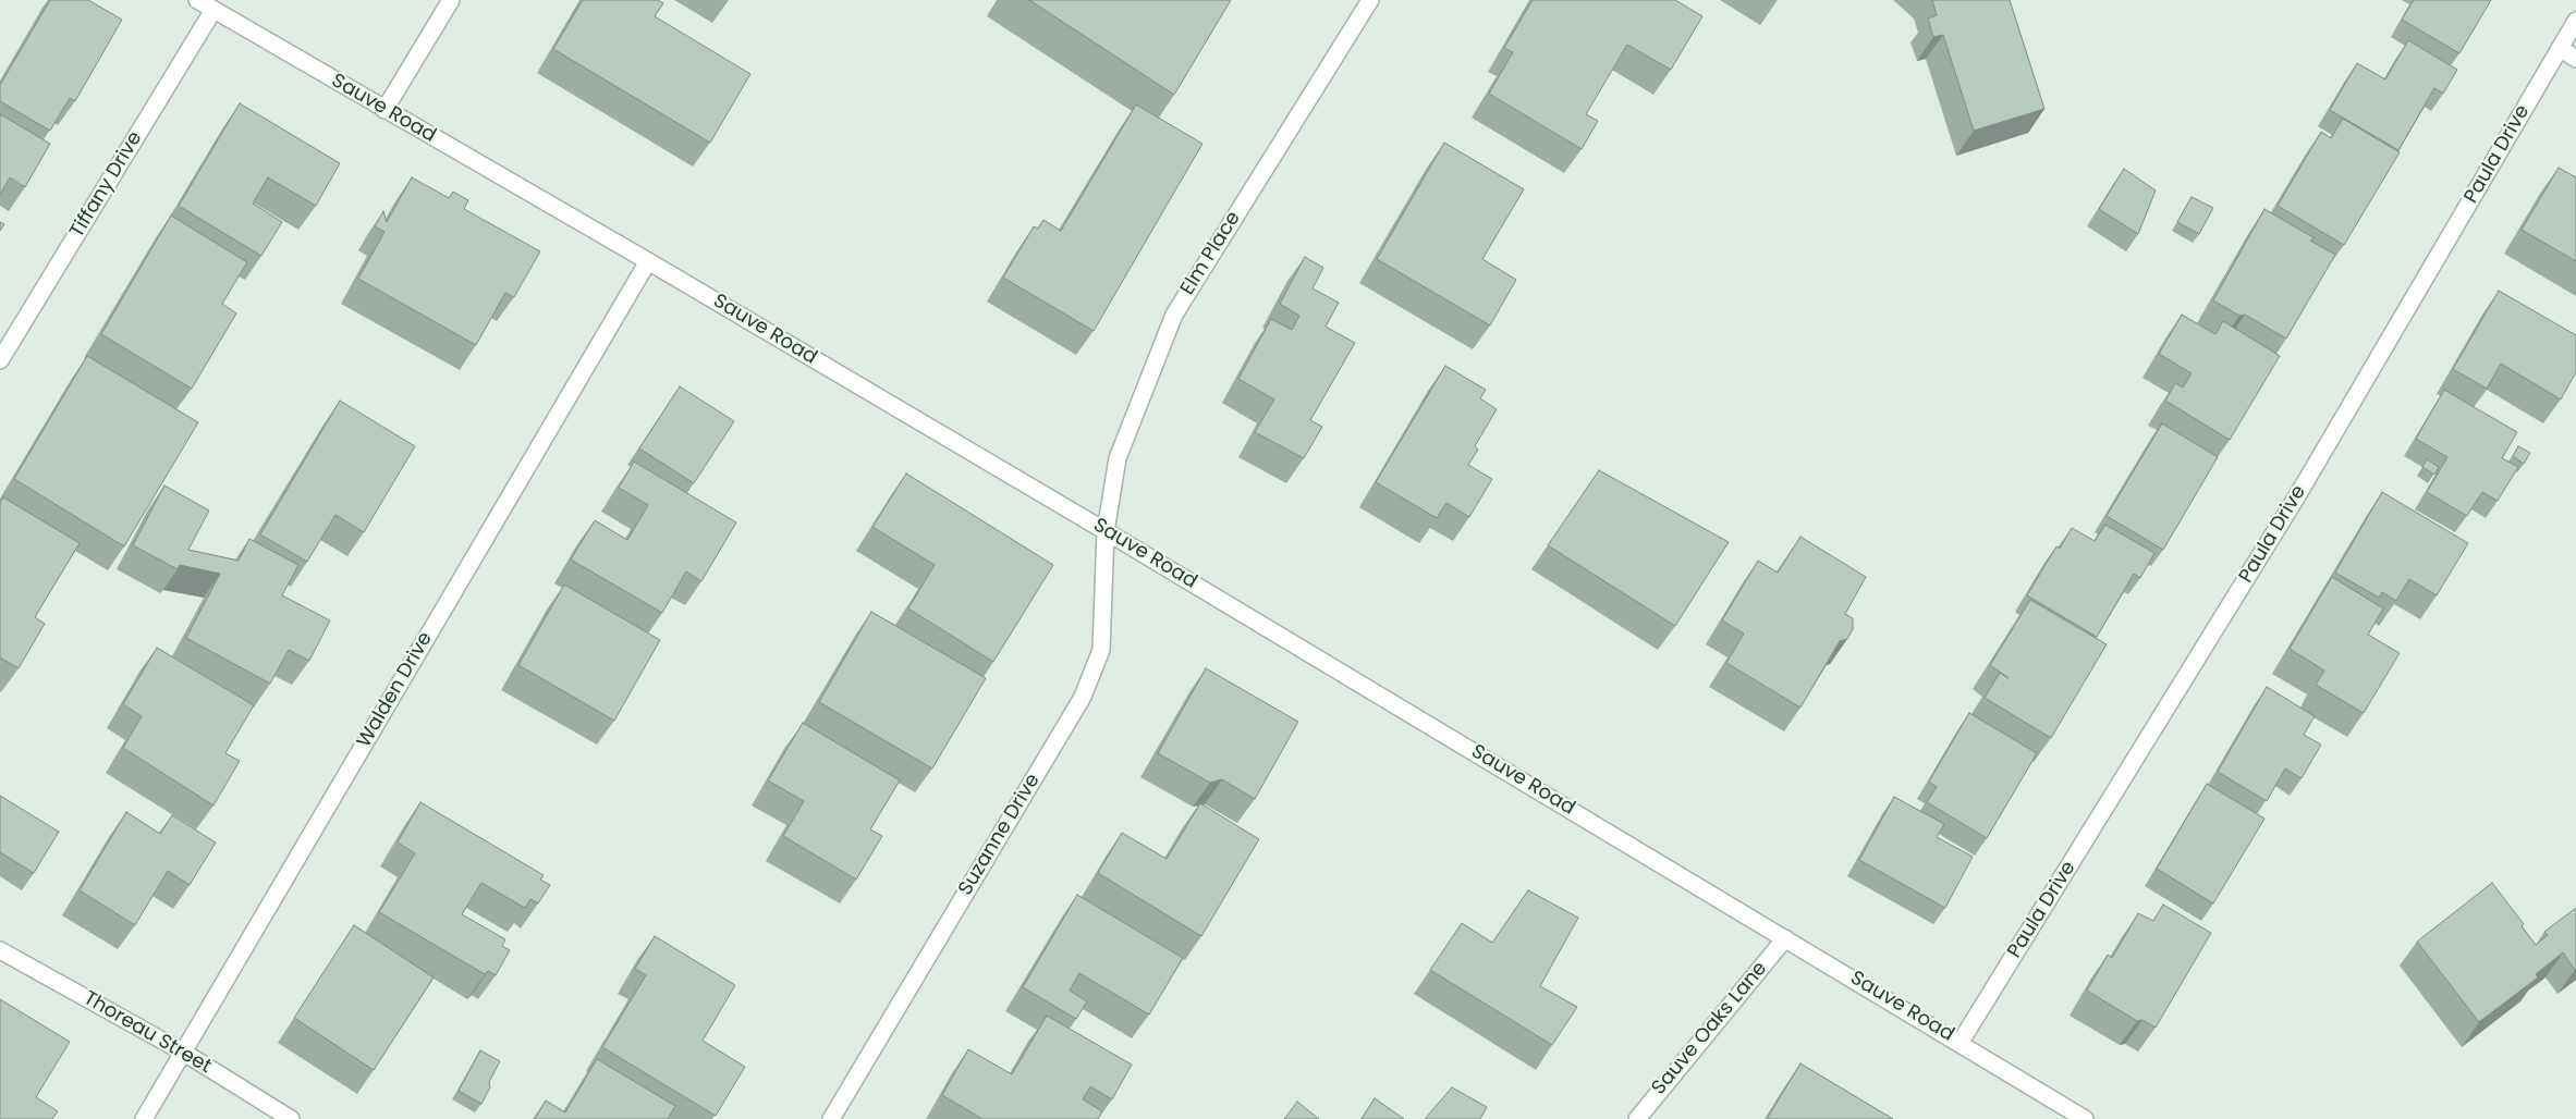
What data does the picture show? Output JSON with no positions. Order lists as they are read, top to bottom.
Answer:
{
  "streets": {
    "street": [
      "Sauve Road",
      "Paula Drive",
      "Tiffany Drive",
      "Elm Place",
      "Walden Drive",
      "Suzanne Drive",
      "Sauve Oaks Lane",
      "Thoreau Street"
    ]
  },
  "crossings": [
    ["Sauve Road", "Paula Drive"],
    ["Sauve Road", "Tiffany Drive"],
    ["Sauve Road", "Elm Place"],
    ["Sauve Road", "Walden Drive"],
    ["Sauve Road", "Suzanne Drive"],
    ["Sauve Road", "Sauve Oaks Lane"],
    ["Elm Place", "Suzanne Drive"],
    ["Walden Drive", "Thoreau Street"]
  ]
}
